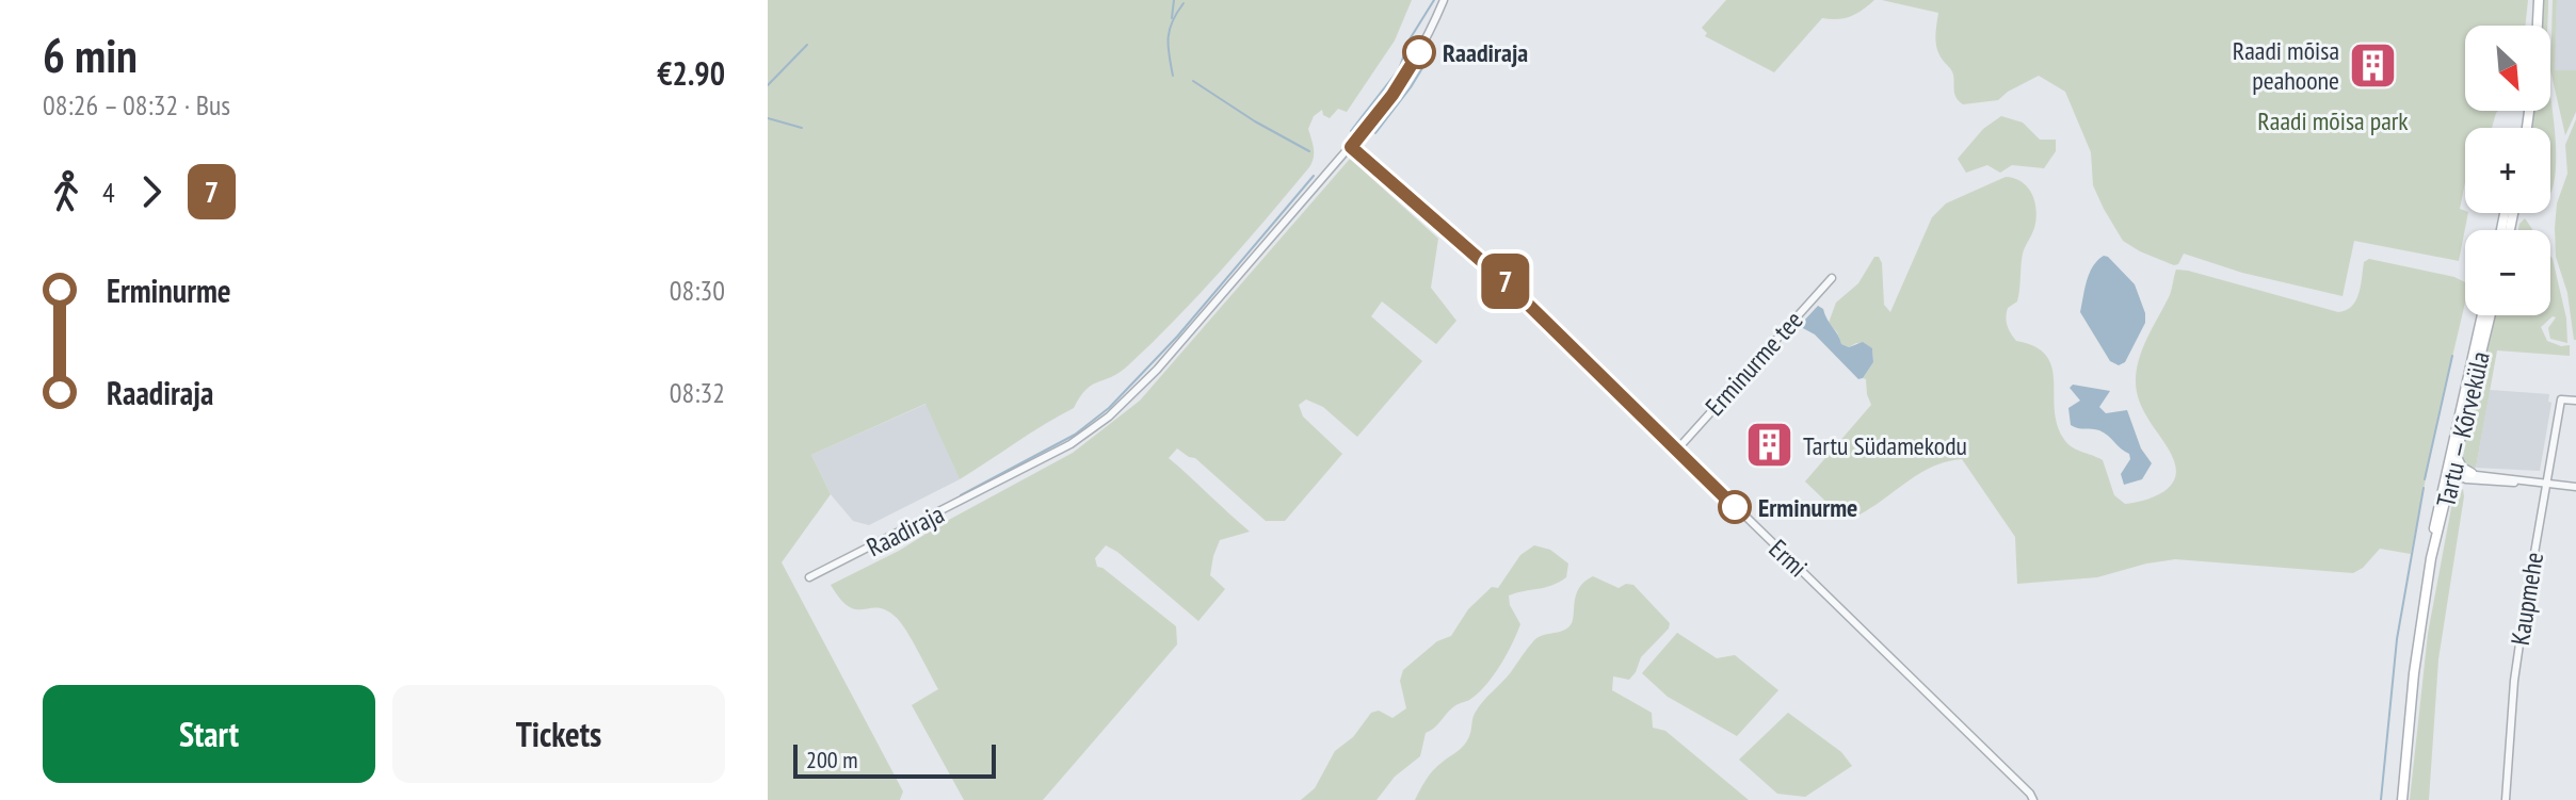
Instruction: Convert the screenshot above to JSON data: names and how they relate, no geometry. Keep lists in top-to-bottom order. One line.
{"streets":{"main road":["Tartu — Kõrveküla"],"street":["Erminurme tee","Raadiraja","Ermi","Kaupmehe"]},"crossings":[["Erminurme tee","Ermi"],["Raadiraja","Ermi"]],"parks":["Raadi mõisa park"],"places":{"other":["Raadiraja","Erminurme"],"building":["Raadi mõisa peahoone","Tartu Südamekodu"]},"lines":["bus line 7"],"scale_bar":"200 m","north":"bottom right","page":{"heading":["6 min","08:26 – 08:32 · Bus","€2.90"],"on_map":"7","map_buttons":["+","−"],"legs":["4","7"],"list":[{"name":"Erminurme","value":"08:30"},{"name":"Raadiraja","value":"08:32"}],"buttons":["Start","Tickets"],"scale":"200 m"}}
